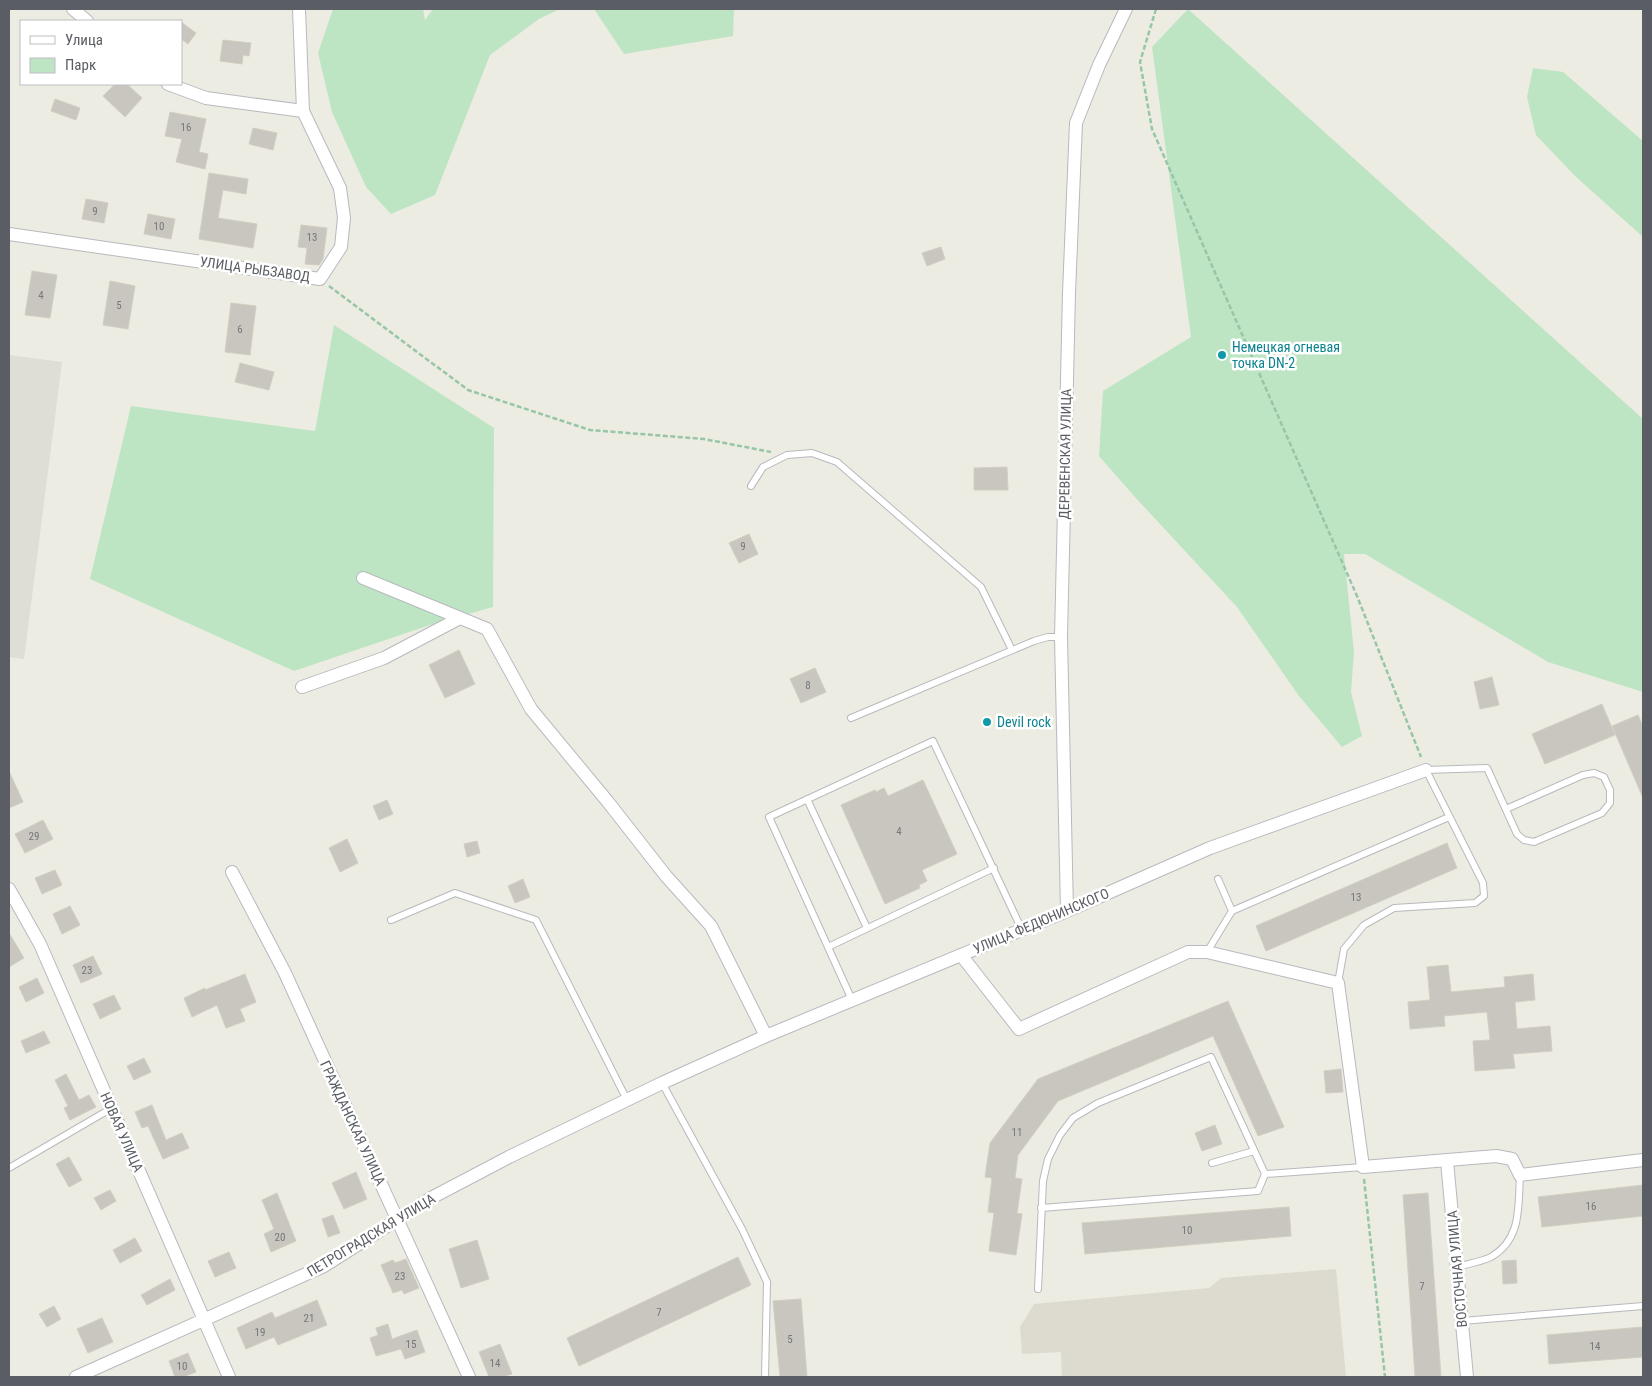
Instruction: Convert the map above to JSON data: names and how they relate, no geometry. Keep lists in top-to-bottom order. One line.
{"streets":{"street":["УЛИЦА РЫБЗАВОД","ДЕРЕВЕНСКАЯ УЛИЦА","УЛИЦА ФЕДЮНИНСКОГО","ГРАЖДАНСКАЯ УЛИЦА","НОВАЯ УЛИЦА","ПЕТРОГРАДСКАЯ УЛИЦА","ВОСТОЧНАЯ УЛИЦА"]},"crossings":[["ДЕРЕВЕНСКАЯ УЛИЦА","УЛИЦА ФЕДЮНИНСКОГО"],["УЛИЦА ФЕДЮНИНСКОГО","ПЕТРОГРАДСКАЯ УЛИЦА"],["ГРАЖДАНСКАЯ УЛИЦА","ПЕТРОГРАДСКАЯ УЛИЦА"],["НОВАЯ УЛИЦА","ПЕТРОГРАДСКАЯ УЛИЦА"]],"places":["Немецкая огневая точка DN-2","Devil rock"],"house_numbers":["16","9","10","13","4","5","6","9","8","4","29","13","23","11","16","10","20","23","7","7","21","19","5","15","14","14","10"],"legend":["Улица","Парк"]}
